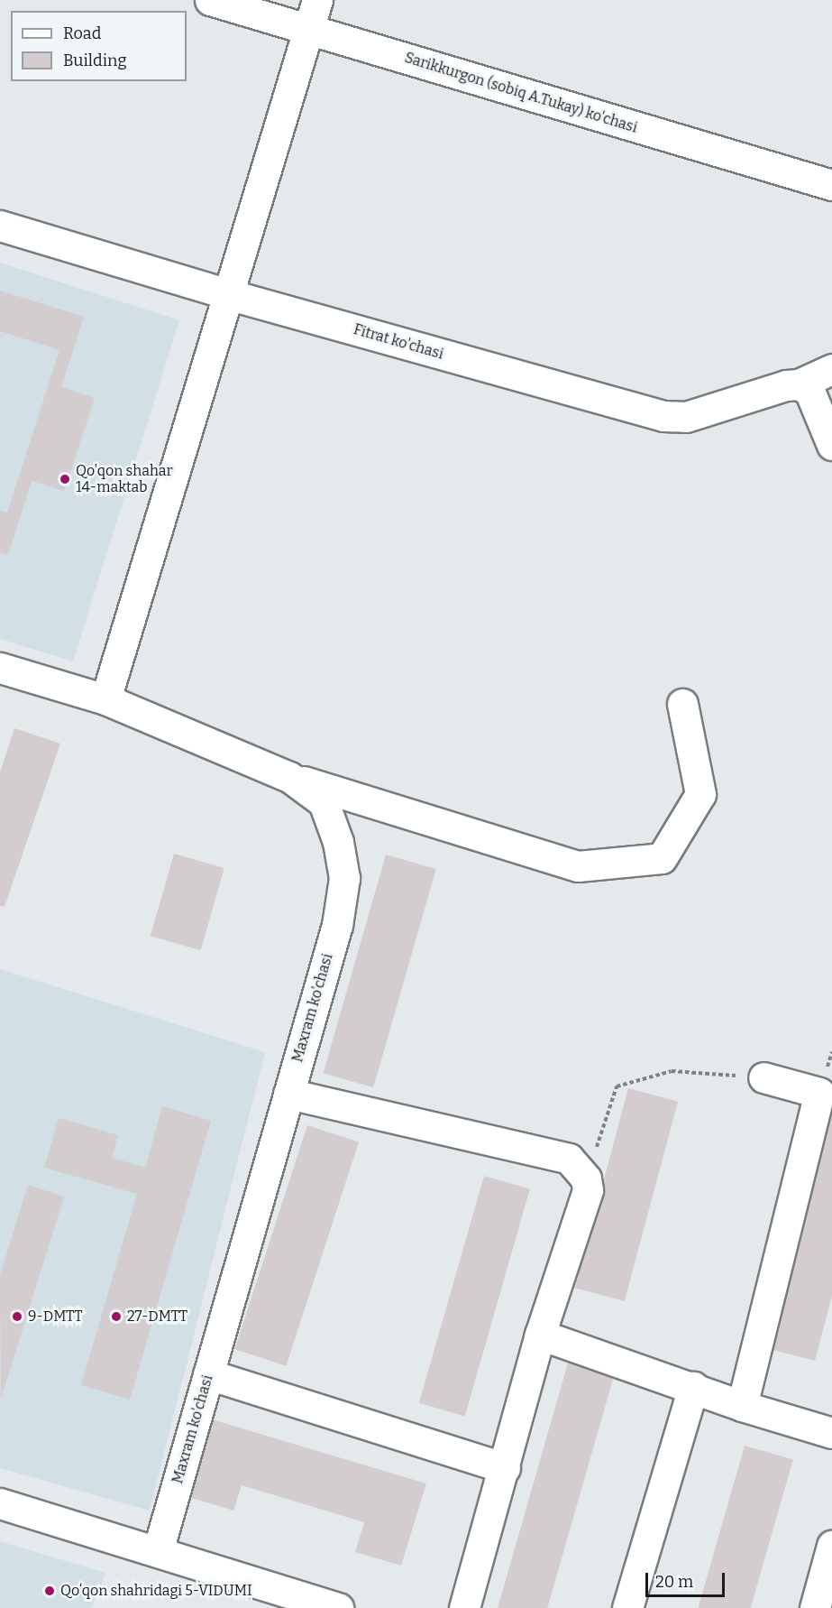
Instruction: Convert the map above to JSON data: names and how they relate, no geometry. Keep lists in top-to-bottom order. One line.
{"streets":{"street":["Sarikkurgon (sobiq A.Tukay) ko'chasi","Fitrat ko'chasi","Maxram ko'chasi"]},"places":["Qo'qon shahar 14-maktab","9-DMTT","27-DMTT","Qoʻqon shahridagi 5-VIDUMI"],"legend":["Road","Building"],"scale_bar":"20 m"}
